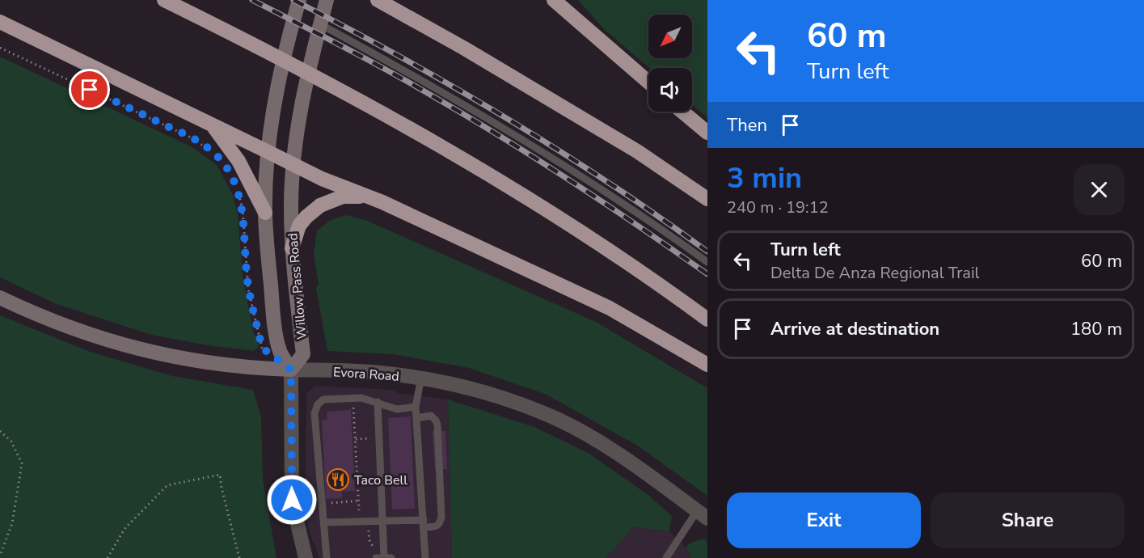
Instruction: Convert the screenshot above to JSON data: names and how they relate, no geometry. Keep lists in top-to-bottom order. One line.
{"streets":{"street":["Willow Pass Road","Evora Road"]},"crossings":[["Willow Pass Road","Evora Road"]],"places":{"restaurant":["Taco Bell"]},"north":"bottom left","page":{"turn":["60 m","Turn left"],"then":"Then","heading":["3 min","240 m · 19:12"],"list":[{"name":"Turn left","note":"Delta De Anza Regional Trail","value":"60 m"},{"name":"Arrive at destination","value":"180 m"}],"buttons":["Exit","Share"]}}
